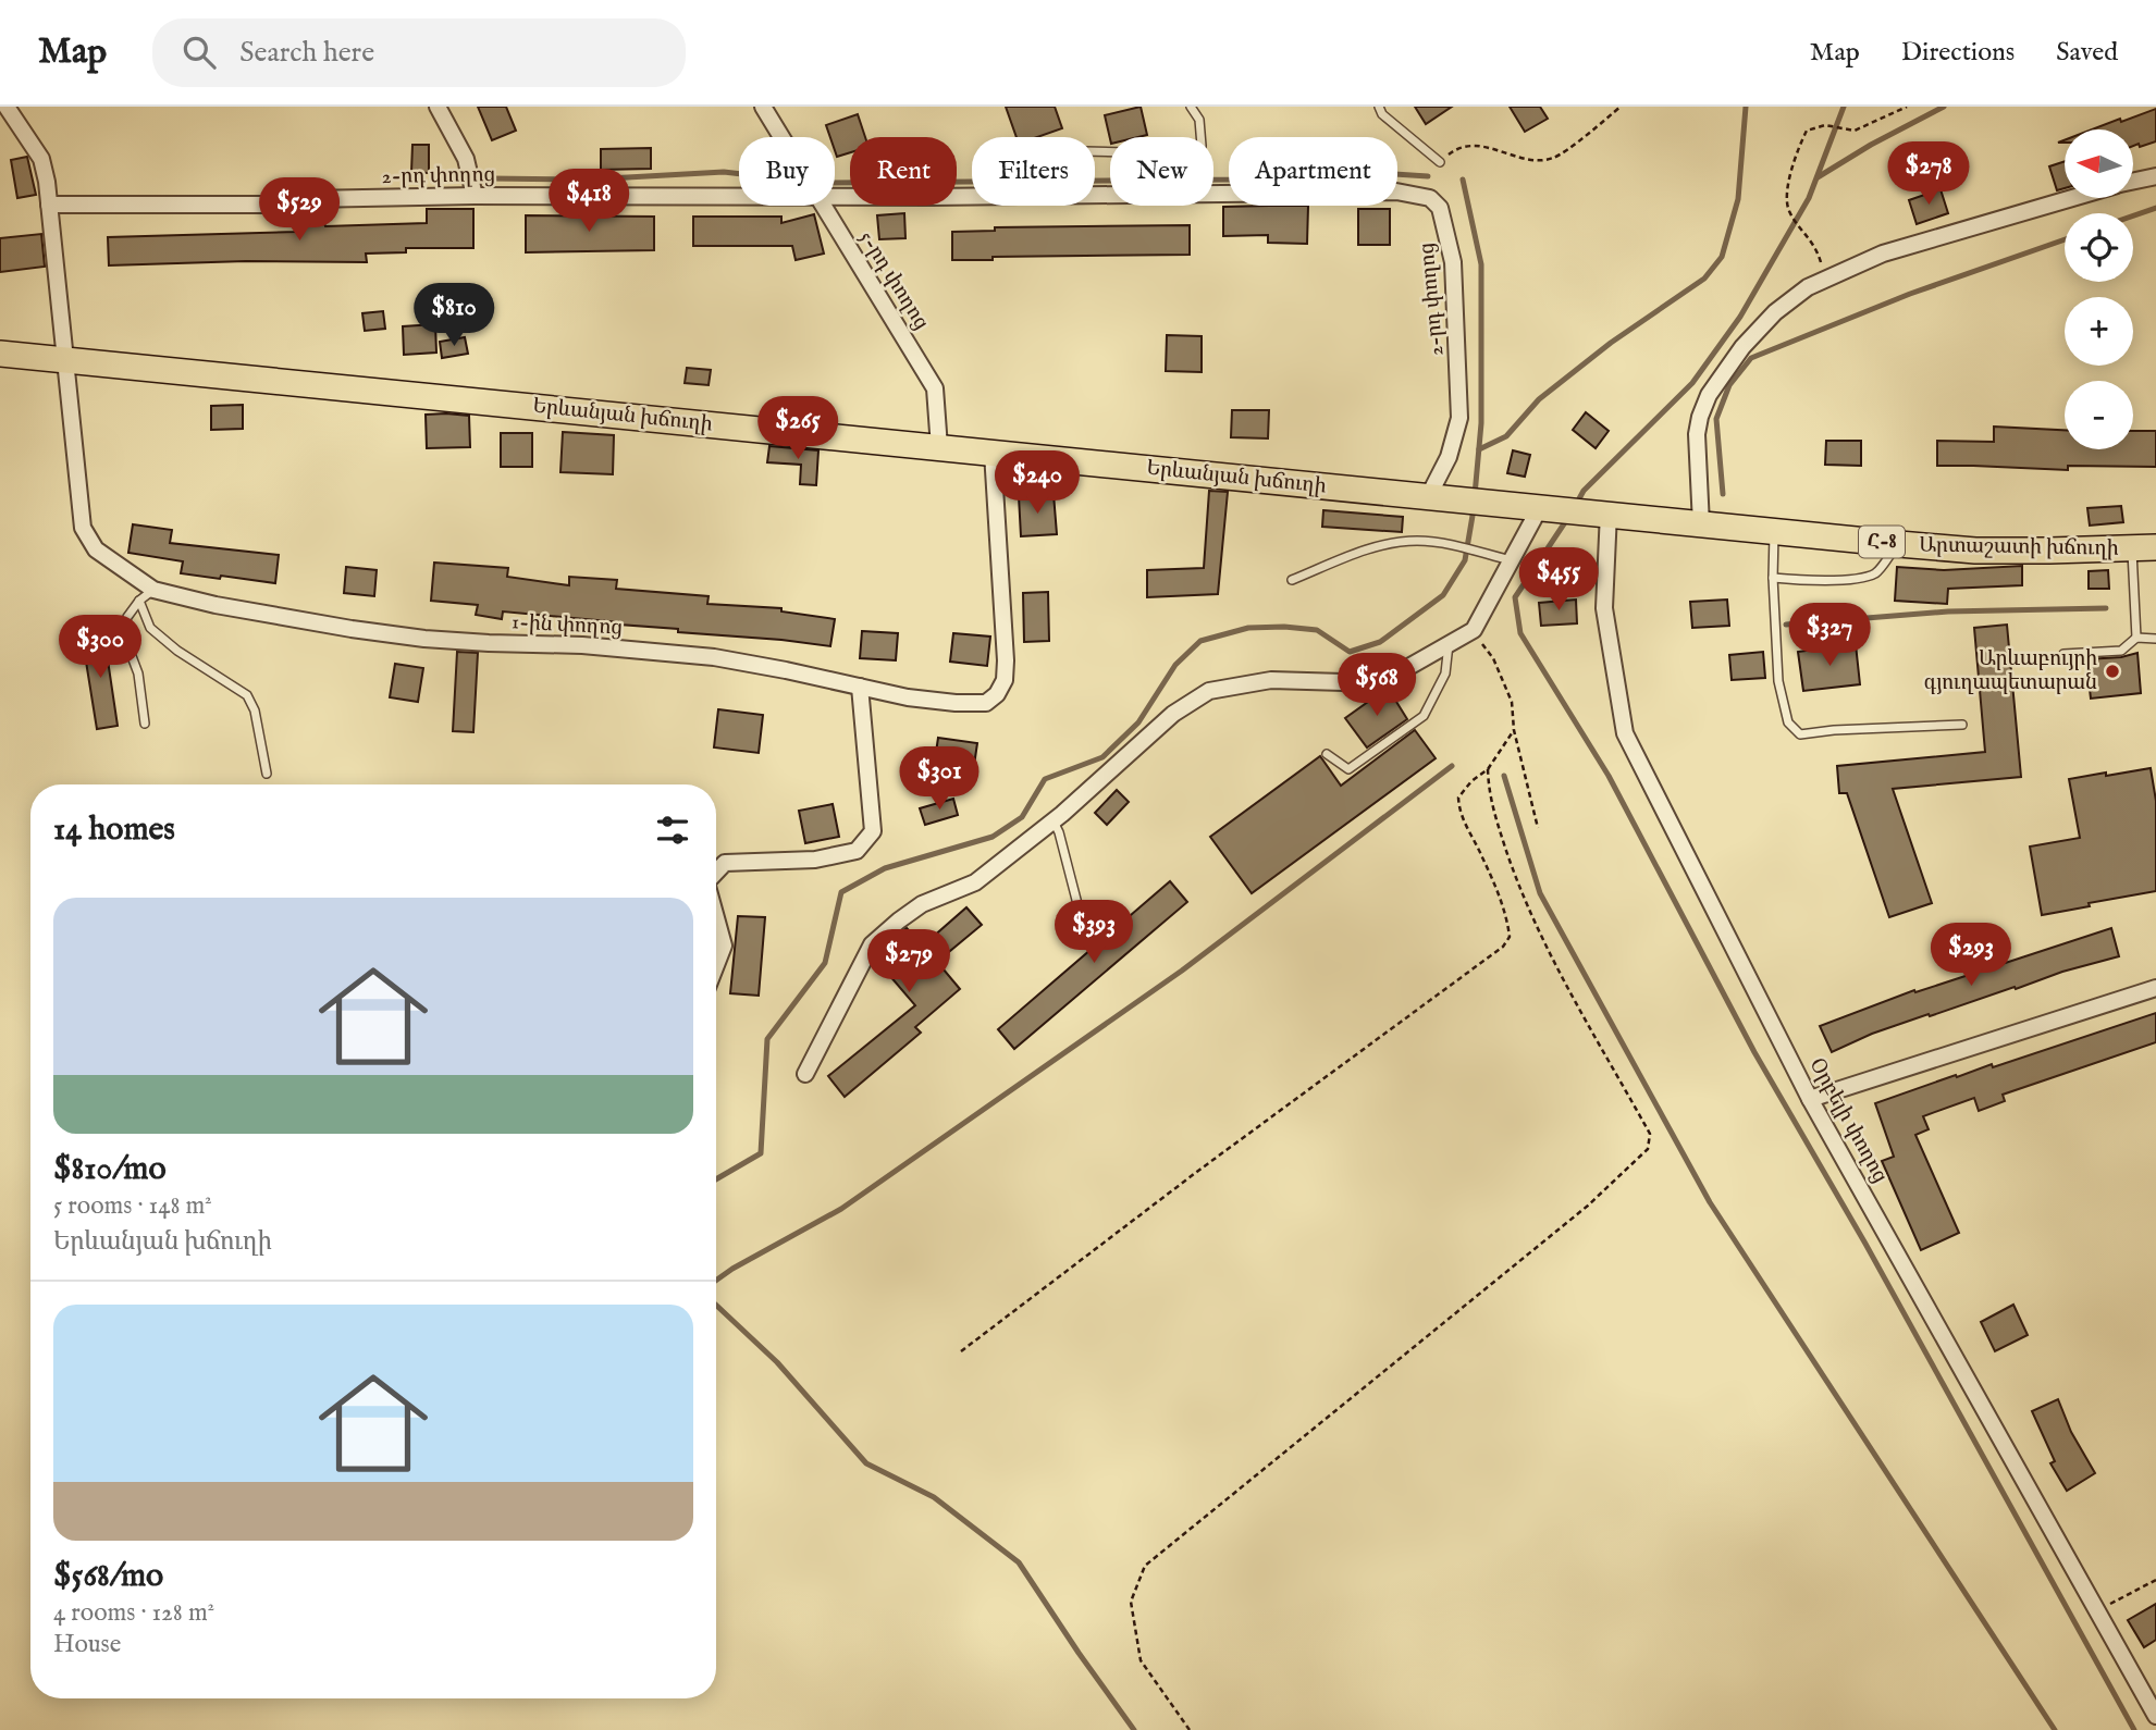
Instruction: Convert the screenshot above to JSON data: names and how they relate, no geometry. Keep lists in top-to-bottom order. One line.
{"streets":{"main road":["Երևանյան խճուղի","Հ-8","Արտաշատի խճուղի"],"street":["2-րդ փողոց","5-րդ փողոց","1-ին փողոց","Օրբելի փողոց"]},"crossings":[["2-րդ փողոց","Երևանյան խճուղի"],["5-րդ փողոց","Երևանյան խճուղի"],["Երևանյան խճուղի","Արտաշատի խճուղի"],["Երևանյան խճուղի","1-ին փողոց"],["Երևանյան խճուղի","Օրբելի փողոց"],["Արտաշատի խճուղի","Օրբելի փողոց"]],"places":["Արևաբույրի գյուղապետարան"],"north":"left","page":{"header":"Map","search":"Search here","nav":["Map","Directions","Saved"],"map_buttons":["+","−"],"chip":["Buy","Rent","Filters","New","Apartment"],"price":["$278","$418","$529","$810","$265","$240","$455","$327","$300","$568","$301","$393","$293","$279"],"heading":"14 homes","list":[{"name":"$810/mo","note":"5 rooms · 148 m² · Երևանյան խճուղի"},{"name":"$568/mo","note":"4 rooms · 128 m² · House"}]}}
